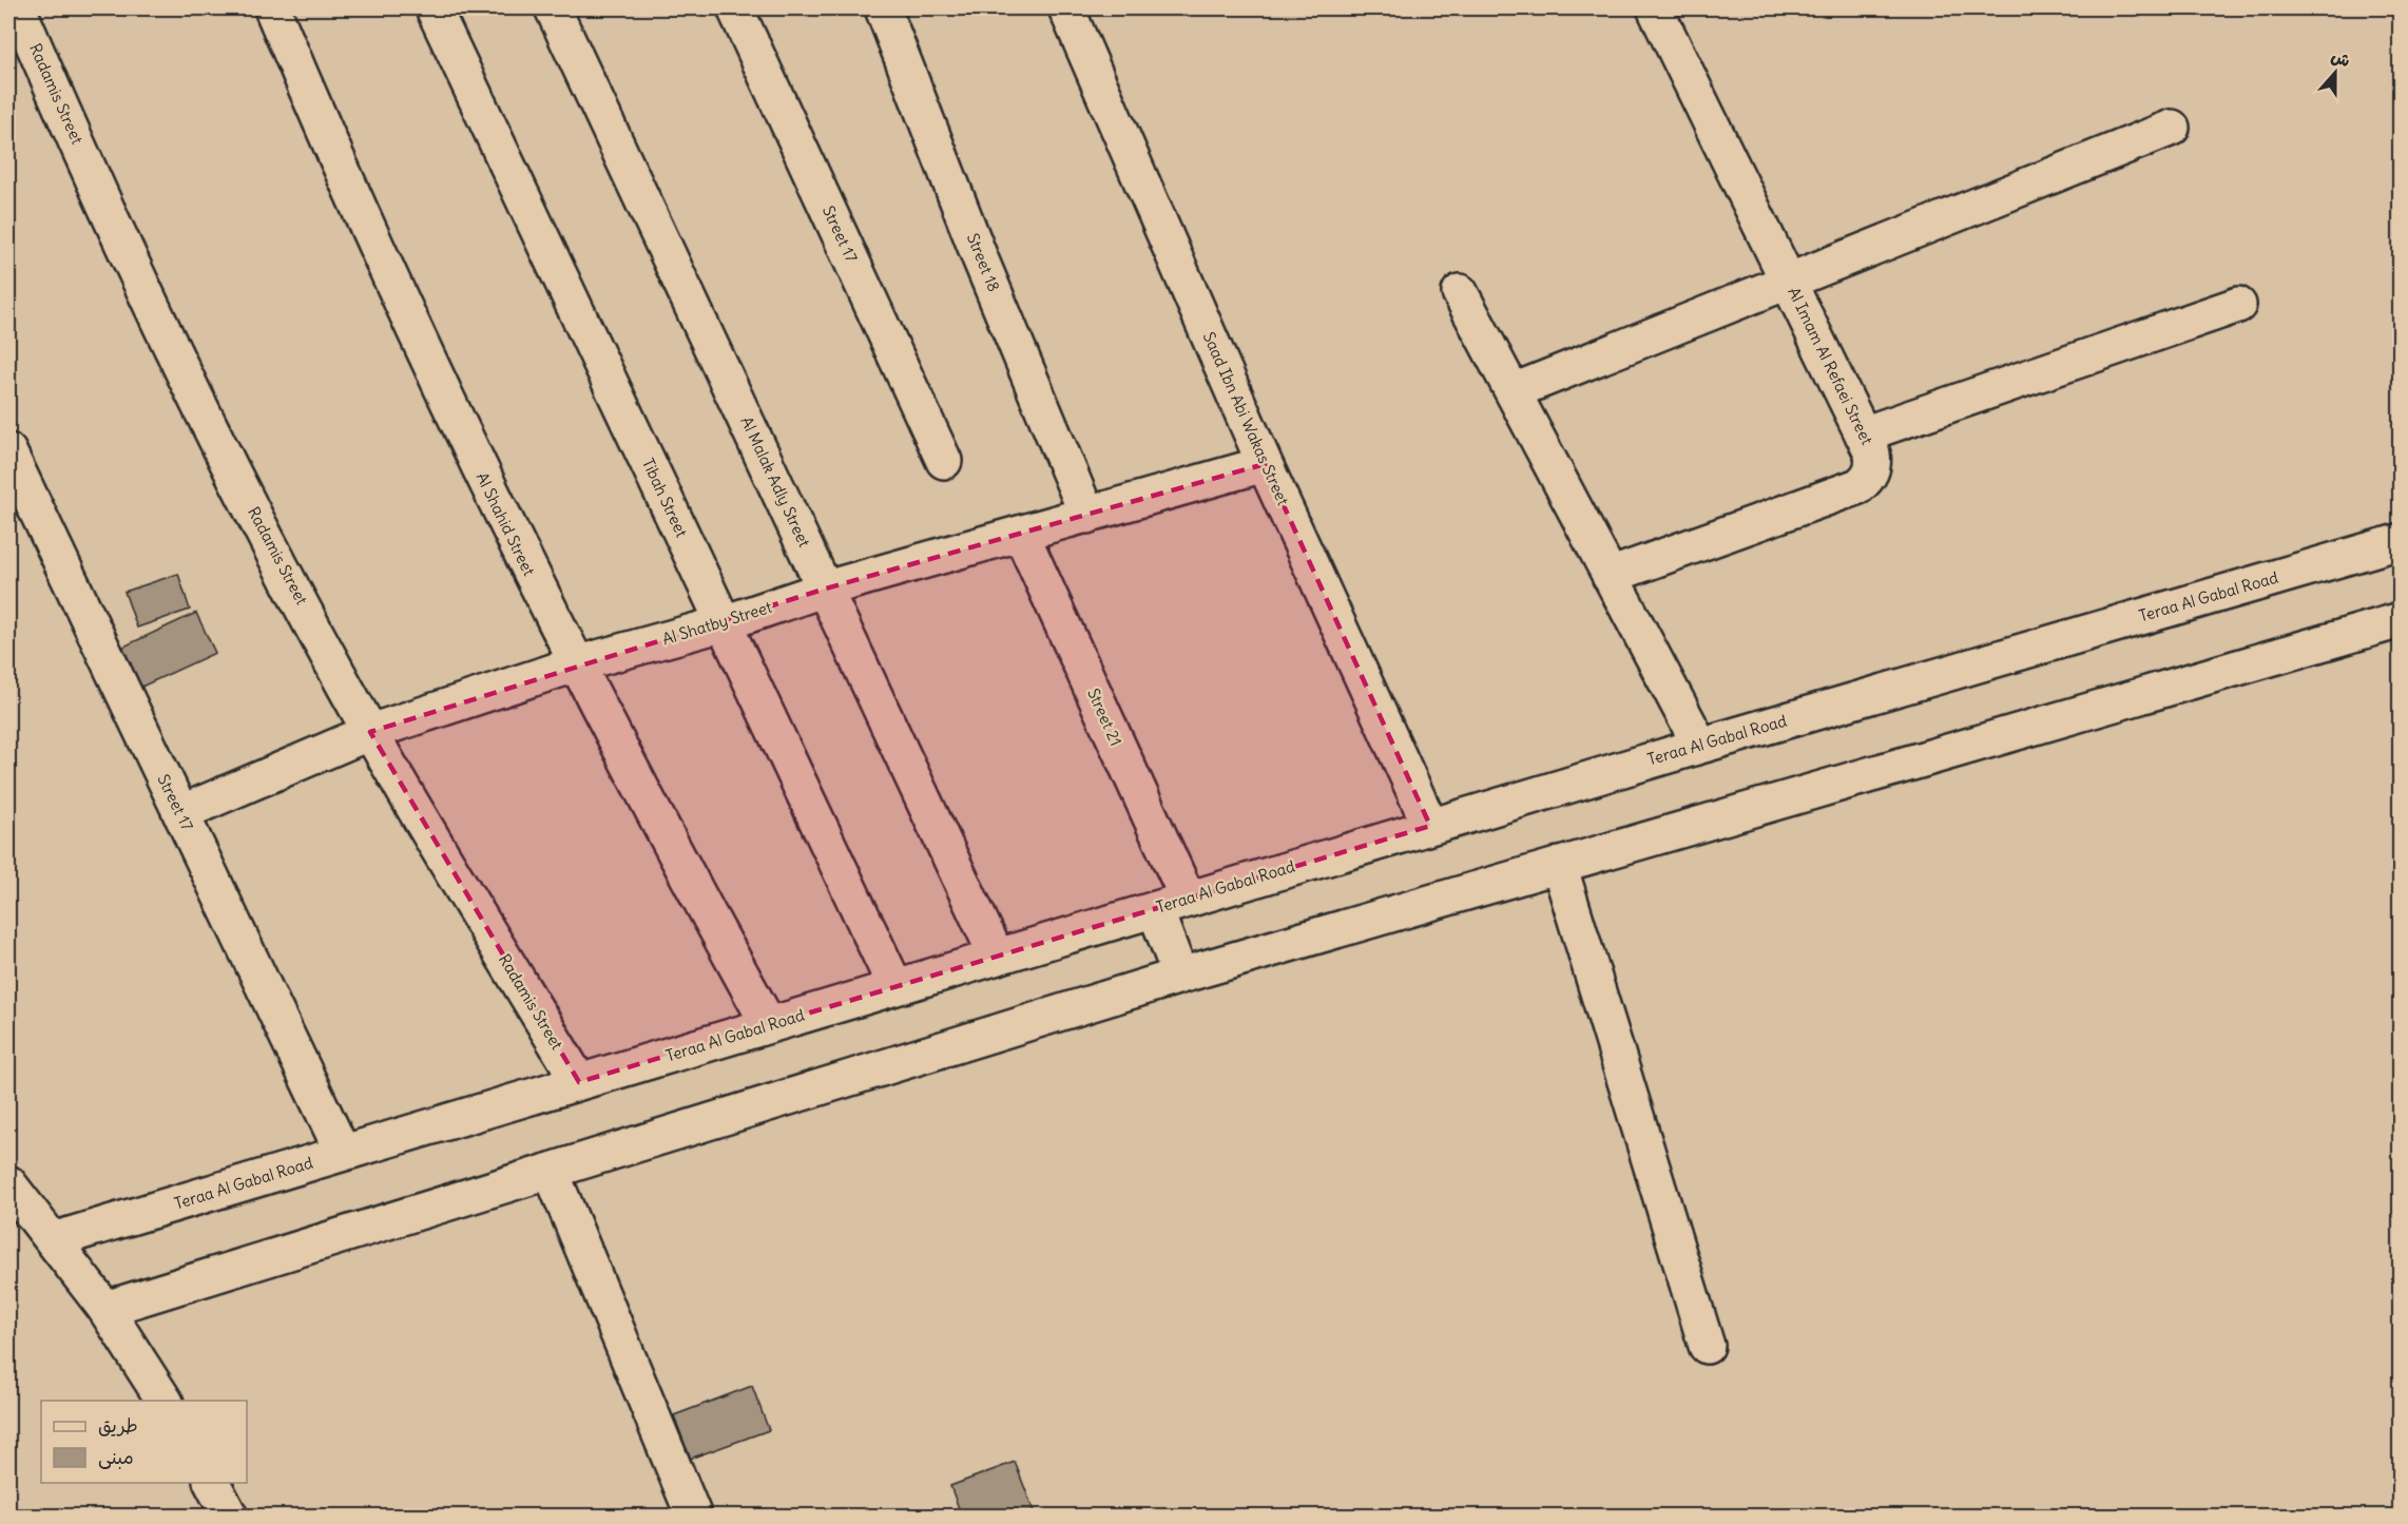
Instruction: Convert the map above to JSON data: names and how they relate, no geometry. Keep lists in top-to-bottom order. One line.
{"streets":{"street":["Radamis Street","Street 17","Street 18","Al Imam Al Refaei Street","Saad Ibn Abi Wakas Street","Al Malak Adly Street","Tibah Street","Al Shahid Street","Teraa Al Gabal Road","Al Shatby Street","Street 21"]},"crossings":[["Radamis Street","Teraa Al Gabal Road"],["Radamis Street","Al Shatby Street"],["Street 17","Teraa Al Gabal Road"],["Street 17","Al Shatby Street"],["Street 18","Al Shatby Street"],["Saad Ibn Abi Wakas Street","Teraa Al Gabal Road"],["Saad Ibn Abi Wakas Street","Al Shatby Street"],["Al Malak Adly Street","Teraa Al Gabal Road"],["Al Malak Adly Street","Al Shatby Street"],["Tibah Street","Teraa Al Gabal Road"],["Tibah Street","Al Shatby Street"],["Al Shahid Street","Teraa Al Gabal Road"],["Al Shahid Street","Al Shatby Street"],["Teraa Al Gabal Road","Street 21"],["Al Shatby Street","Street 21"]],"legend":["طريق","مبنى"],"north":"top"}
